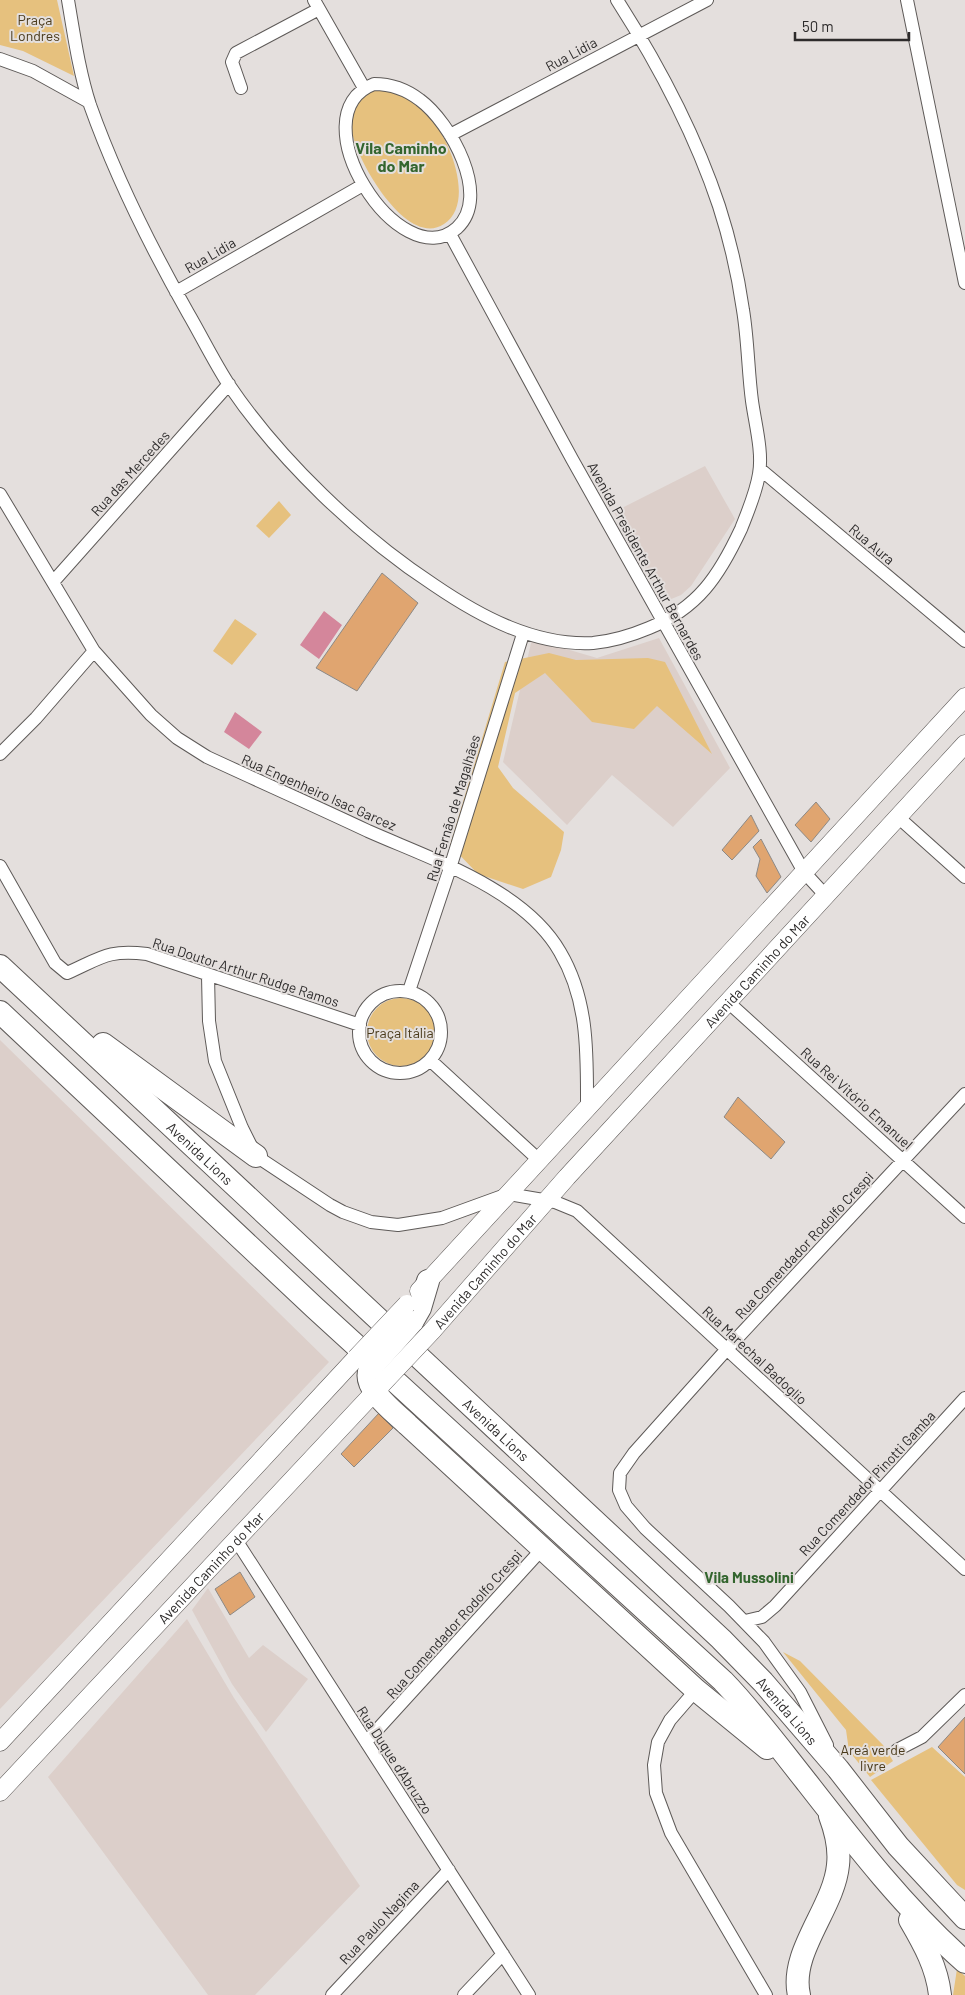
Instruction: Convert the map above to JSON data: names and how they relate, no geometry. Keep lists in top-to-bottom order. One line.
{"streets":{"highway":["Avenida Lions"],"main road":["Avenida Caminho do Mar"],"street":["Rua Lidia","Rua das Mercedes","Rua Aura","Avenida Presidente Arthur Bernardes","Rua Engenheiro Isac Garcez","Rua Fernão de Magalhães","Rua Doutor Arthur Rudge Ramos","Rua Rei Vitório Emanuel","Rua Comendador Rodolfo Crespi","Rua Marechal Badoglio","Rua Comendador Pinotti Gamba","Rua Duque d'Abruzzo","Rua Paulo Nagima"]},"crossings":[["Rua Lidia","Avenida Presidente Arthur Bernardes"],["Rua das Mercedes","Rua Engenheiro Isac Garcez"],["Avenida Presidente Arthur Bernardes","Avenida Caminho do Mar"],["Rua Engenheiro Isac Garcez","Rua Fernão de Magalhães"],["Rua Fernão de Magalhães","Rua Doutor Arthur Rudge Ramos"],["Avenida Caminho do Mar","Rua Rei Vitório Emanuel"],["Avenida Caminho do Mar","Rua Marechal Badoglio"],["Avenida Caminho do Mar","Rua Duque d'Abruzzo"],["Rua Rei Vitório Emanuel","Rua Comendador Rodolfo Crespi"],["Rua Comendador Rodolfo Crespi","Rua Marechal Badoglio"],["Rua Comendador Rodolfo Crespi","Rua Comendador Pinotti Gamba"],["Rua Comendador Rodolfo Crespi","Rua Duque d'Abruzzo"],["Rua Marechal Badoglio","Rua Comendador Pinotti Gamba"],["Rua Duque d'Abruzzo","Rua Paulo Nagima"]],"districts":["Vila Caminho do Mar","Vila Mussolini"],"parks":["Praça Londres","Praça Itália","Areá verde livre"],"scale_bar":"50 m"}
